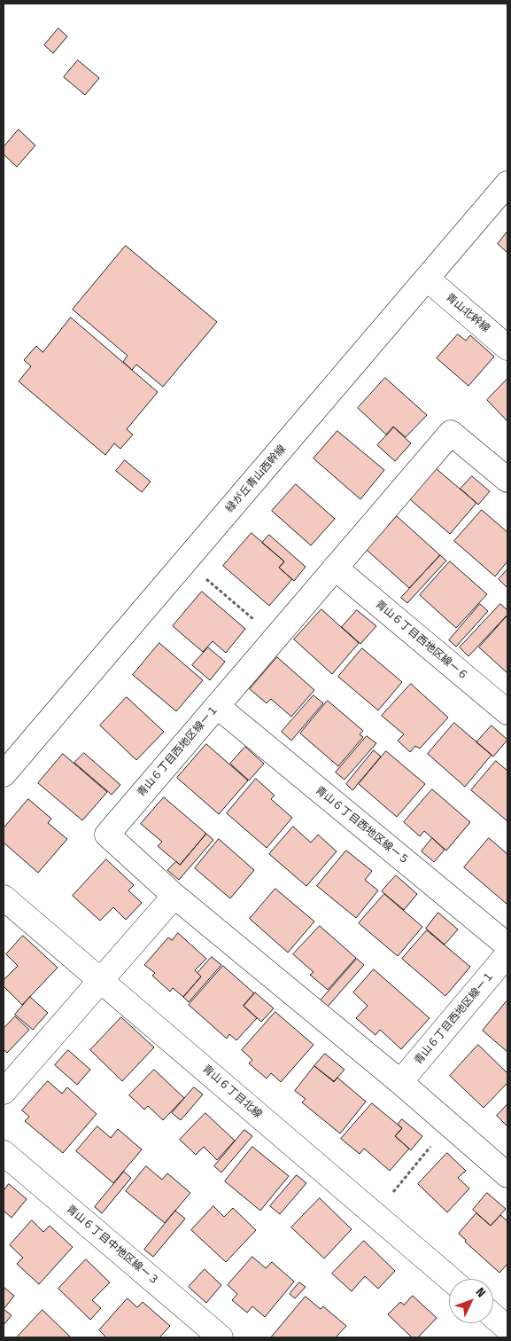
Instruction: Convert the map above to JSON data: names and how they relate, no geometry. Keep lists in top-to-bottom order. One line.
{"streets":{"street":["青山北幹線","緑が丘青山西幹線","青山６丁目西地区線ー６","青山６丁目西地区線ー１","青山６丁目西地区線ー５","青山６丁目北線","青山６丁目中地区線ー３"]},"crossings":[["青山北幹線","緑が丘青山西幹線"],["青山６丁目西地区線ー６","青山６丁目西地区線ー１"],["青山６丁目西地区線ー１","青山６丁目西地区線ー５"]],"north":"top right"}
